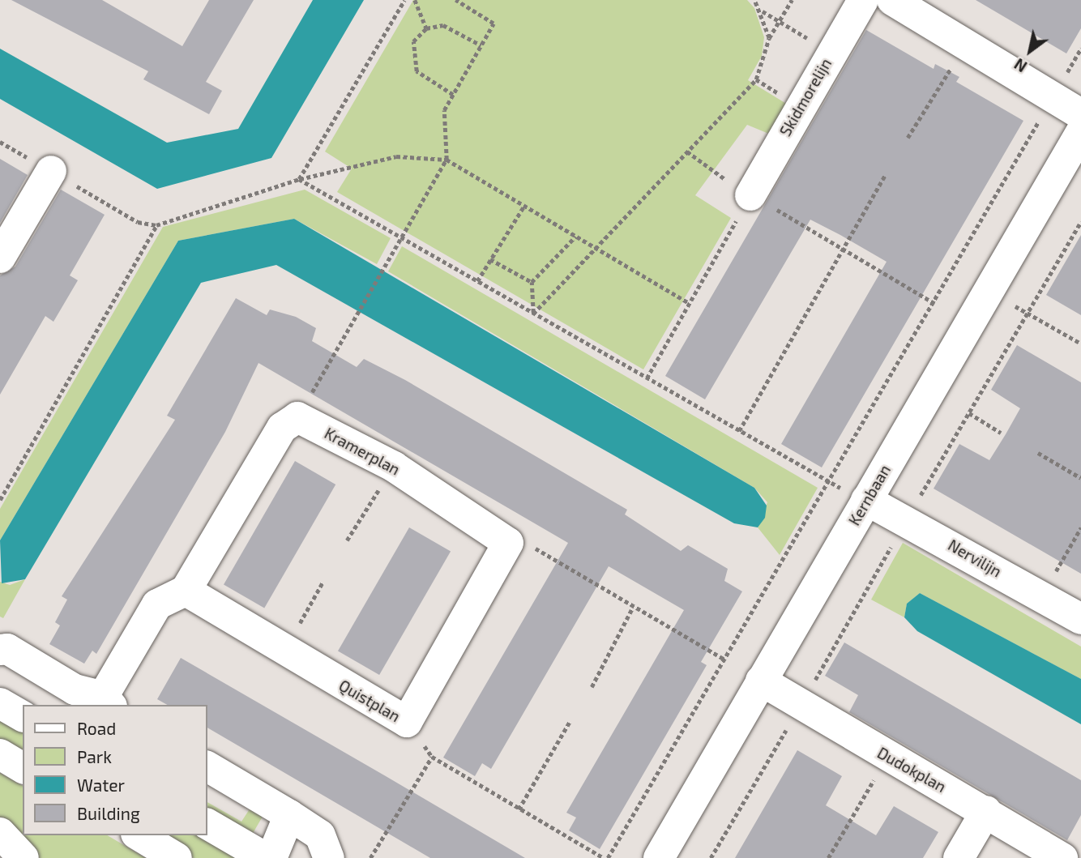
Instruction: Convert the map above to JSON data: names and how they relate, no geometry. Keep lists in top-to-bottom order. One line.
{"streets":{"street":["Skidmorelijn","Kramerplan","Kernbaan","Nervilijn","Quistplan","Dudokplan"]},"crossings":[["Kramerplan","Quistplan"],["Kernbaan","Nervilijn"],["Kernbaan","Dudokplan"]],"legend":["Road","Park","Water","Building"],"north":"bottom left"}
